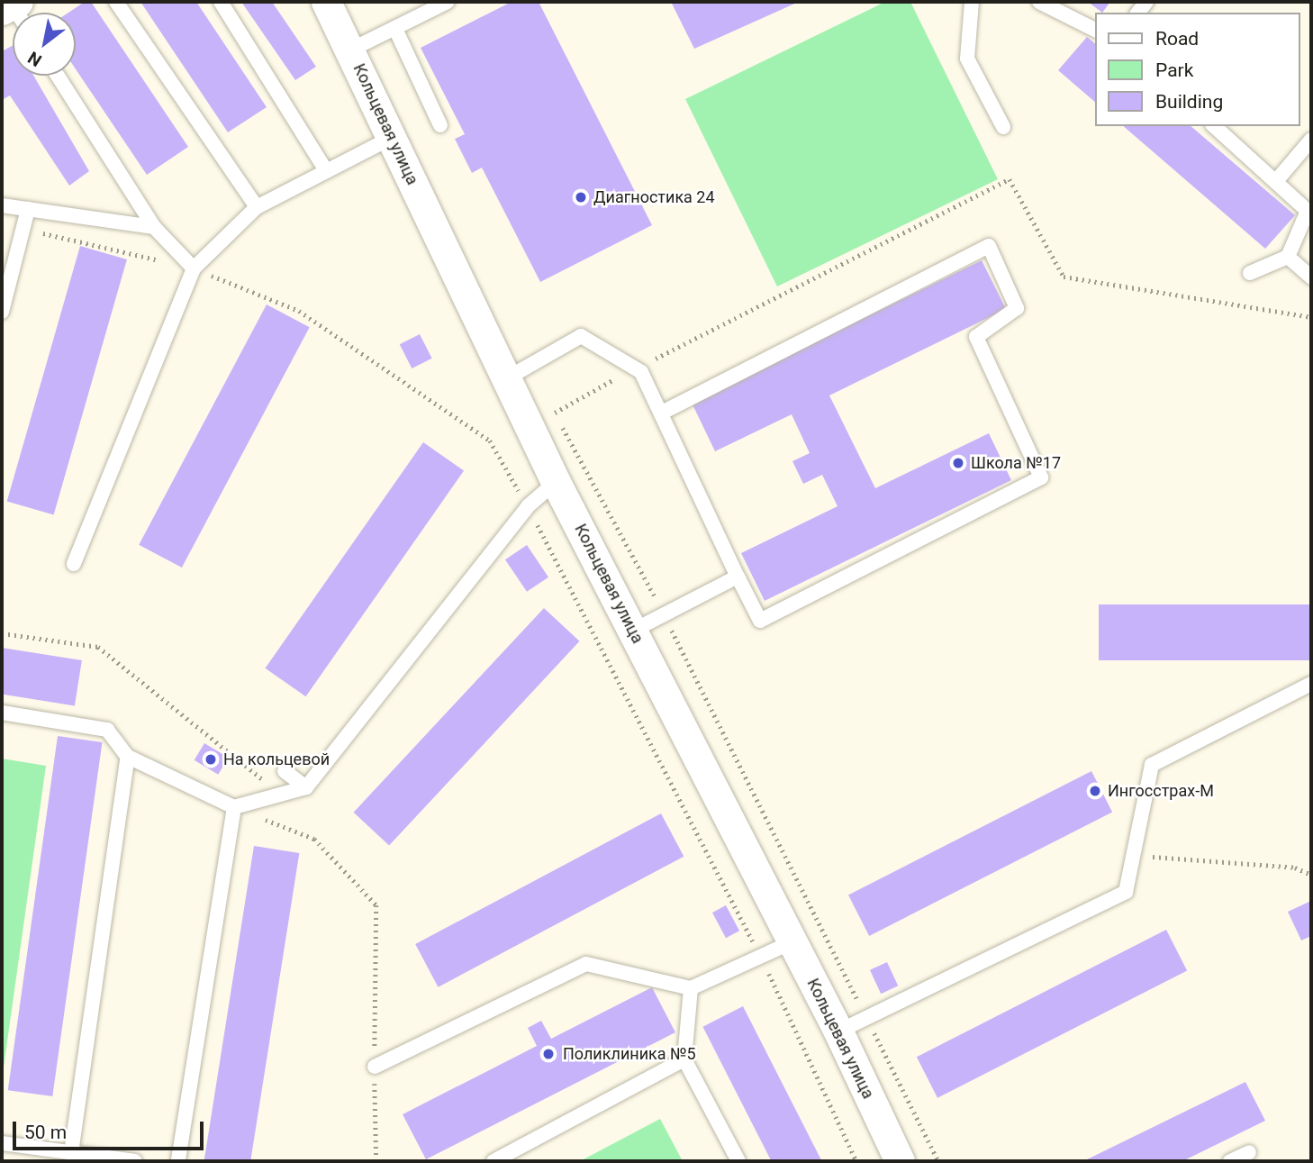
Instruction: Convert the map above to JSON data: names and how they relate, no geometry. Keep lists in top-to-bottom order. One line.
{"streets":{"street":["Кольцевая улица"]},"places":["Диагностика 24","Школа №17","На кольцевой","Ингосстрах-М","Поликлиника №5"],"legend":["Road","Park","Building"],"scale_bar":"50 m","north":"bottom left"}
